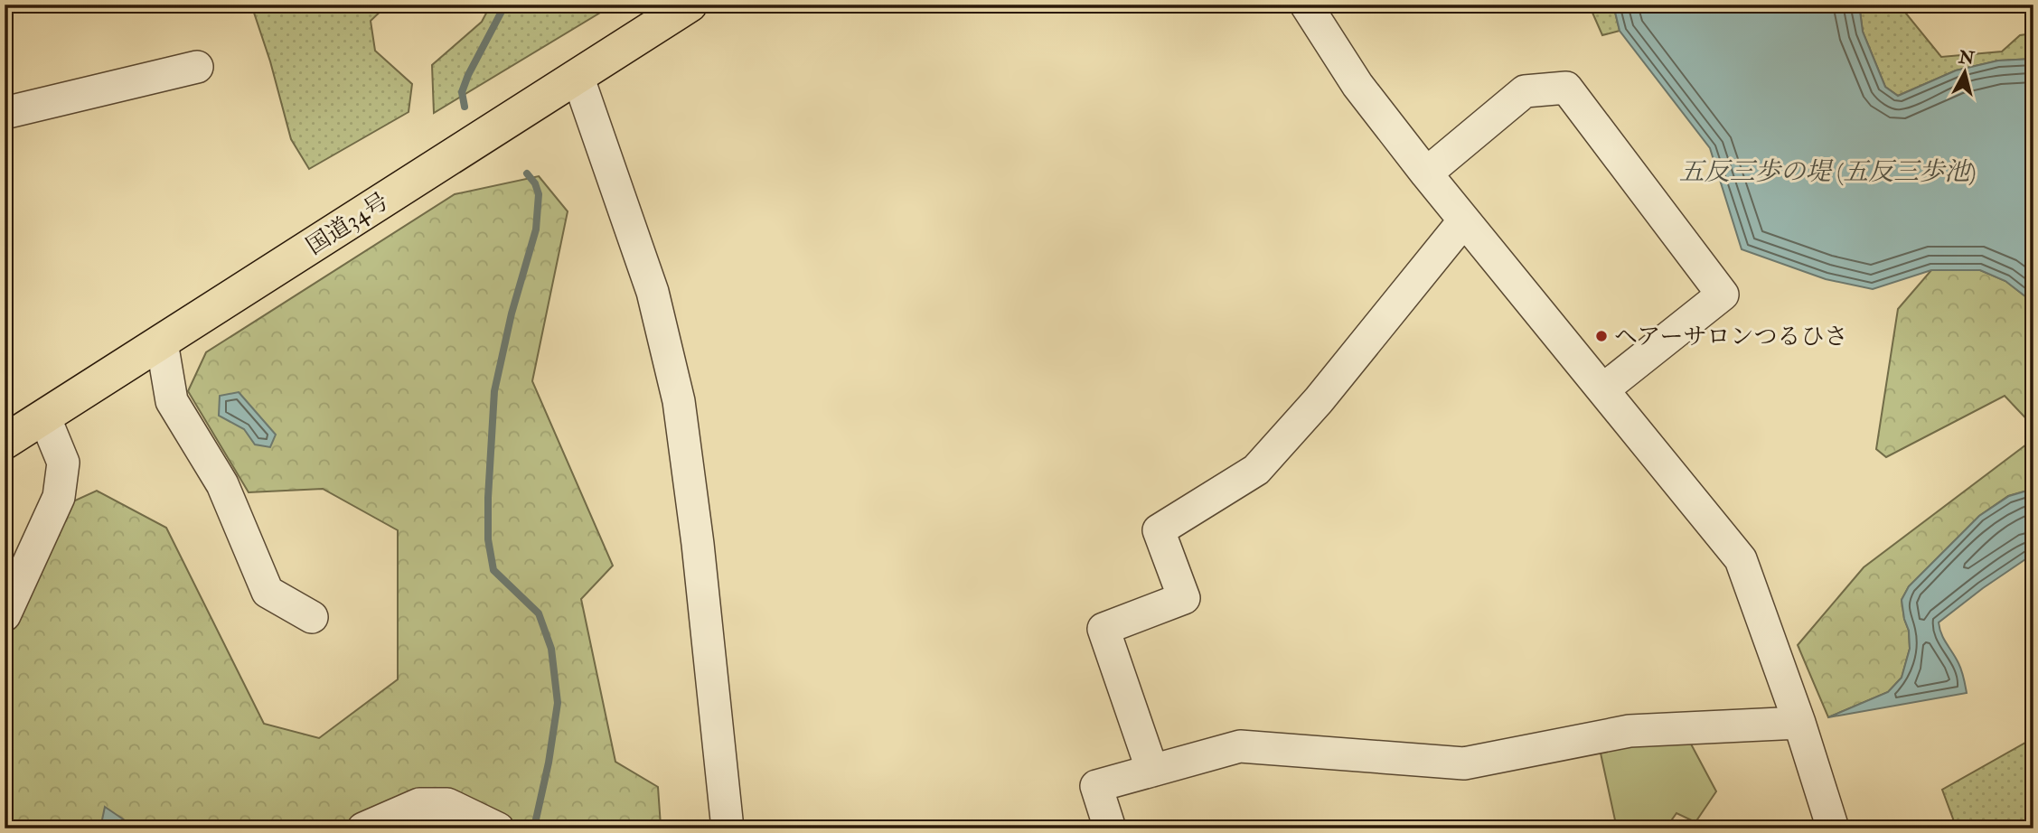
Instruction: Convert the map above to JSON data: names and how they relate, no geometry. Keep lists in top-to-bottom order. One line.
{"streets":{"highway":["国道34号"]},"water":["五反三歩の堤 (五反三歩池)"],"places":["ヘアーサロンつるひさ"],"north":"top"}
